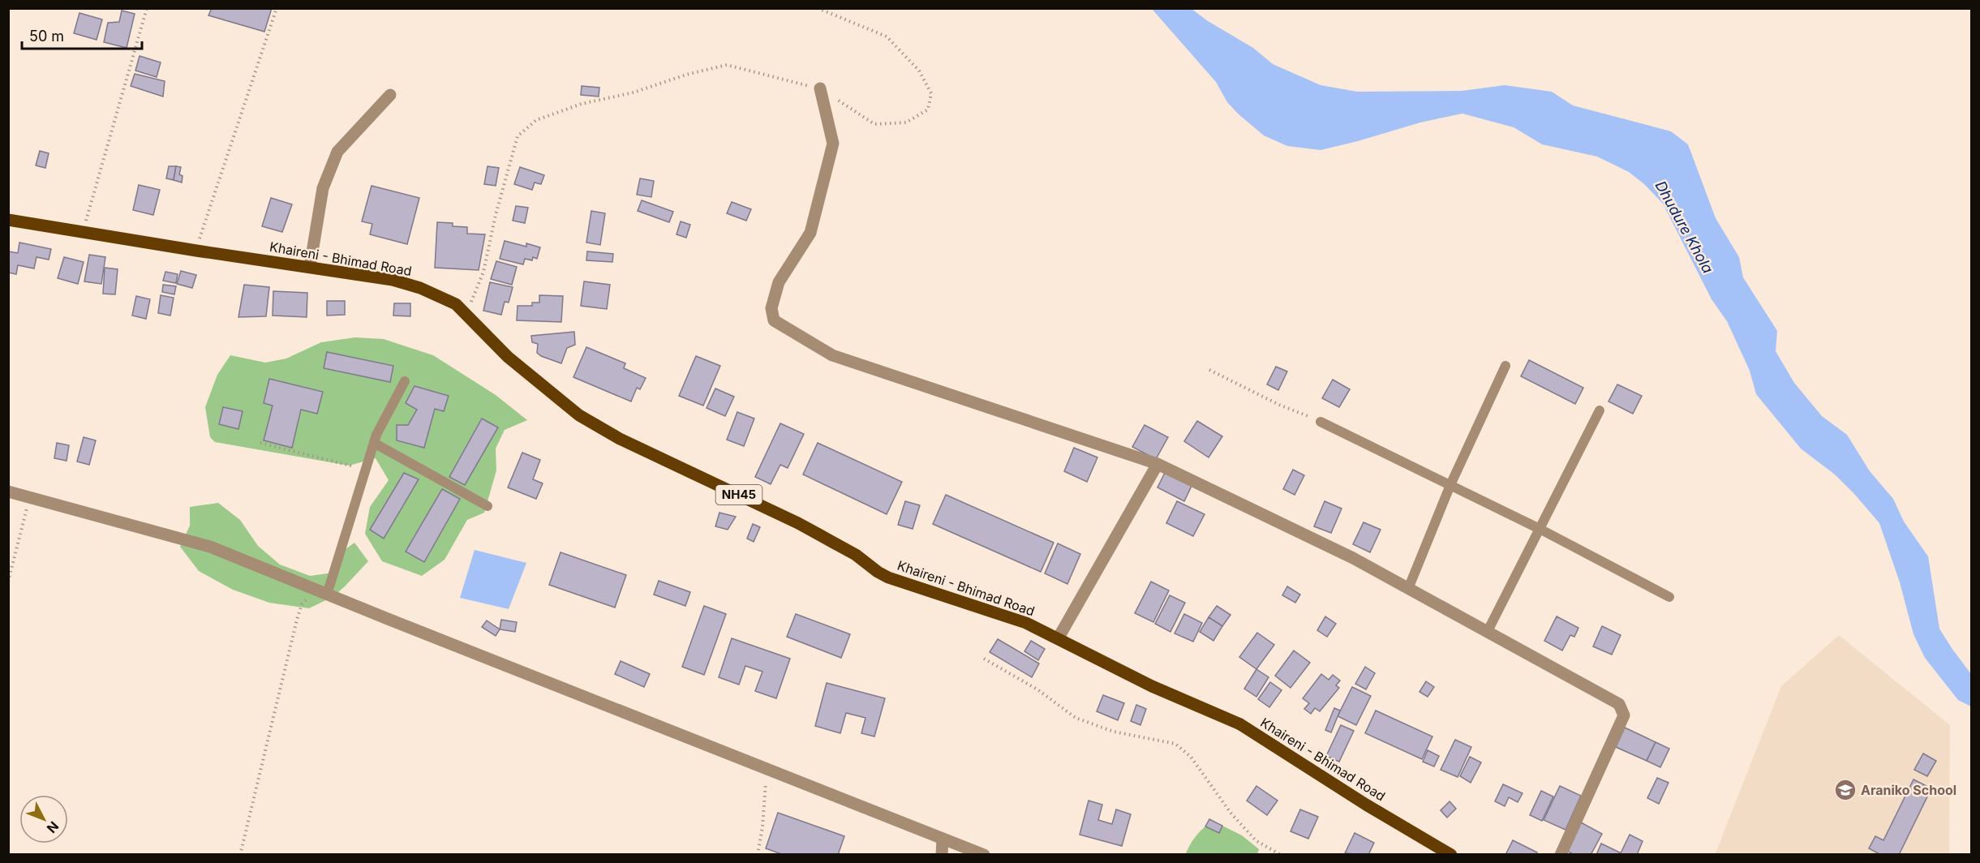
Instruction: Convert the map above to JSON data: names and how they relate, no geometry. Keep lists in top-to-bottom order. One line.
{"streets":{"main road":["Khaireni - Bhimad Road","NH45"]},"water":["Dhudure Khola"],"places":{"school or university":["Araniko School"]},"scale_bar":"50 m","north":"bottom right"}
